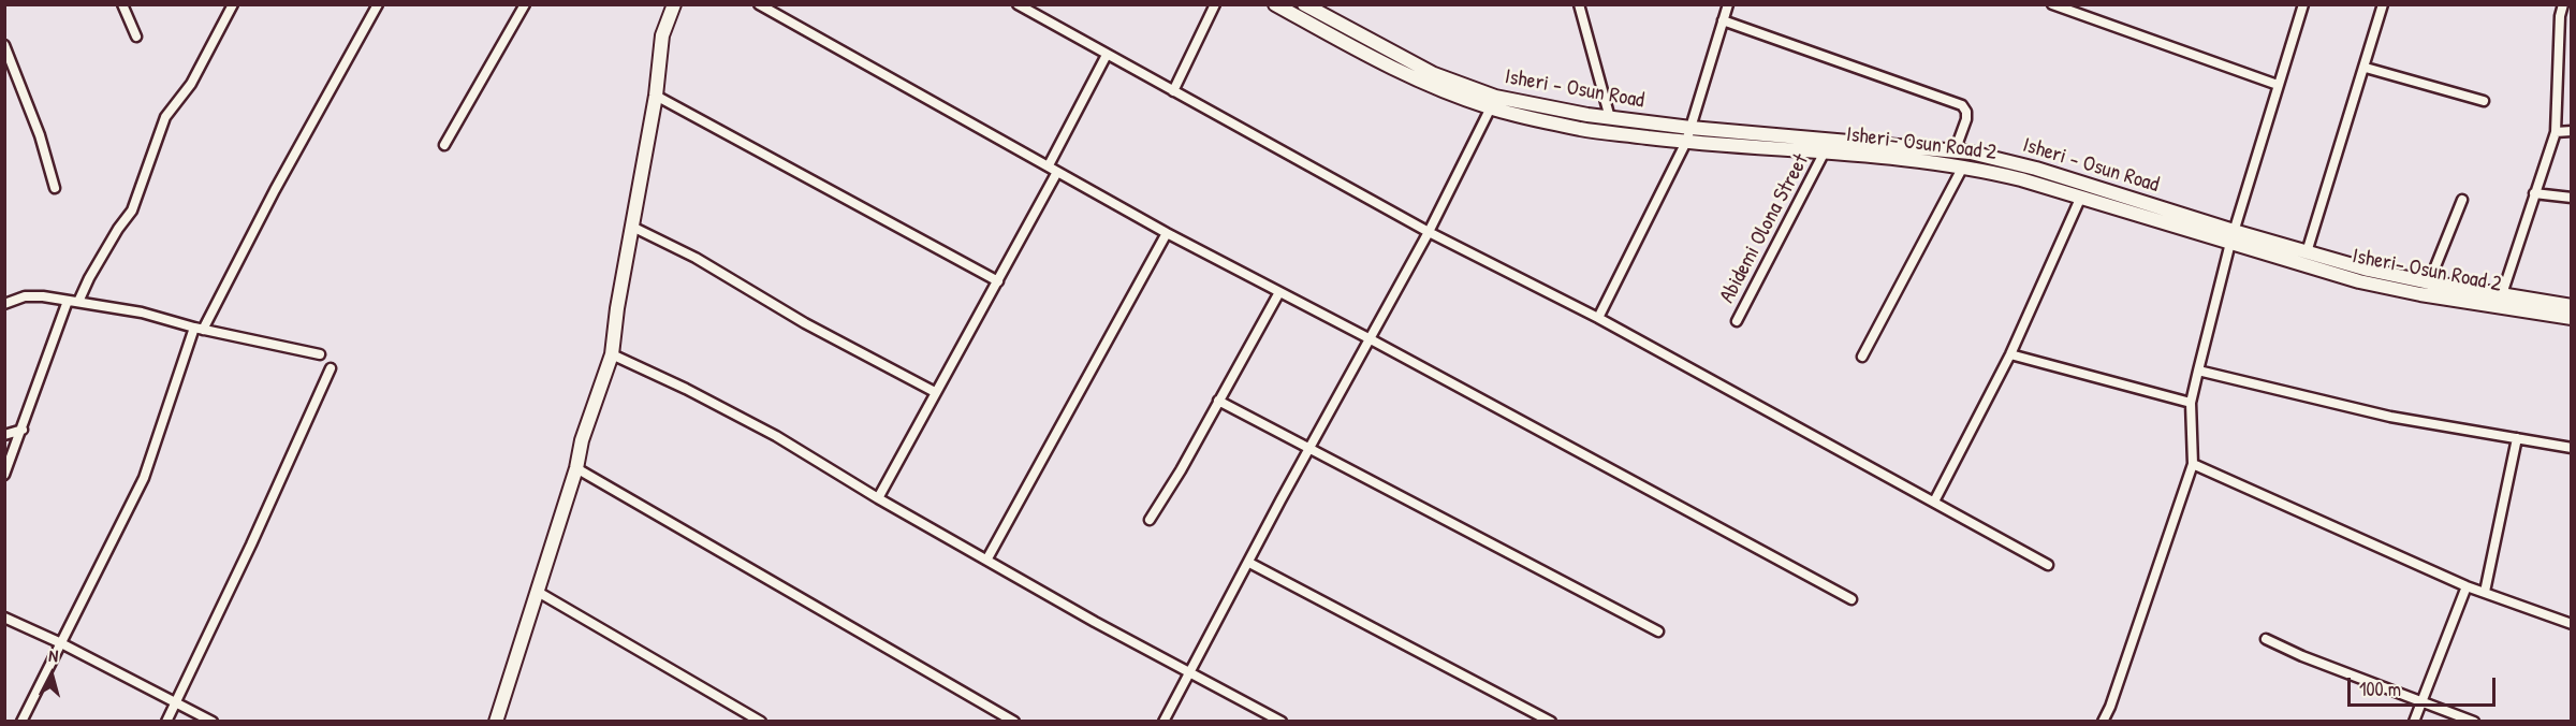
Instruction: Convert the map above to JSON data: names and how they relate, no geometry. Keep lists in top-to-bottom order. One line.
{"streets":{"main road":["Isheri - Osun Road","Isheri- Osun Road 2"],"street":["Abidemi Olona Street"]},"crossings":[["Isheri - Osun Road","Isheri- Osun Road 2"],["Isheri- Osun Road 2","Abidemi Olona Street"]],"scale_bar":"100 m","north":"top"}
